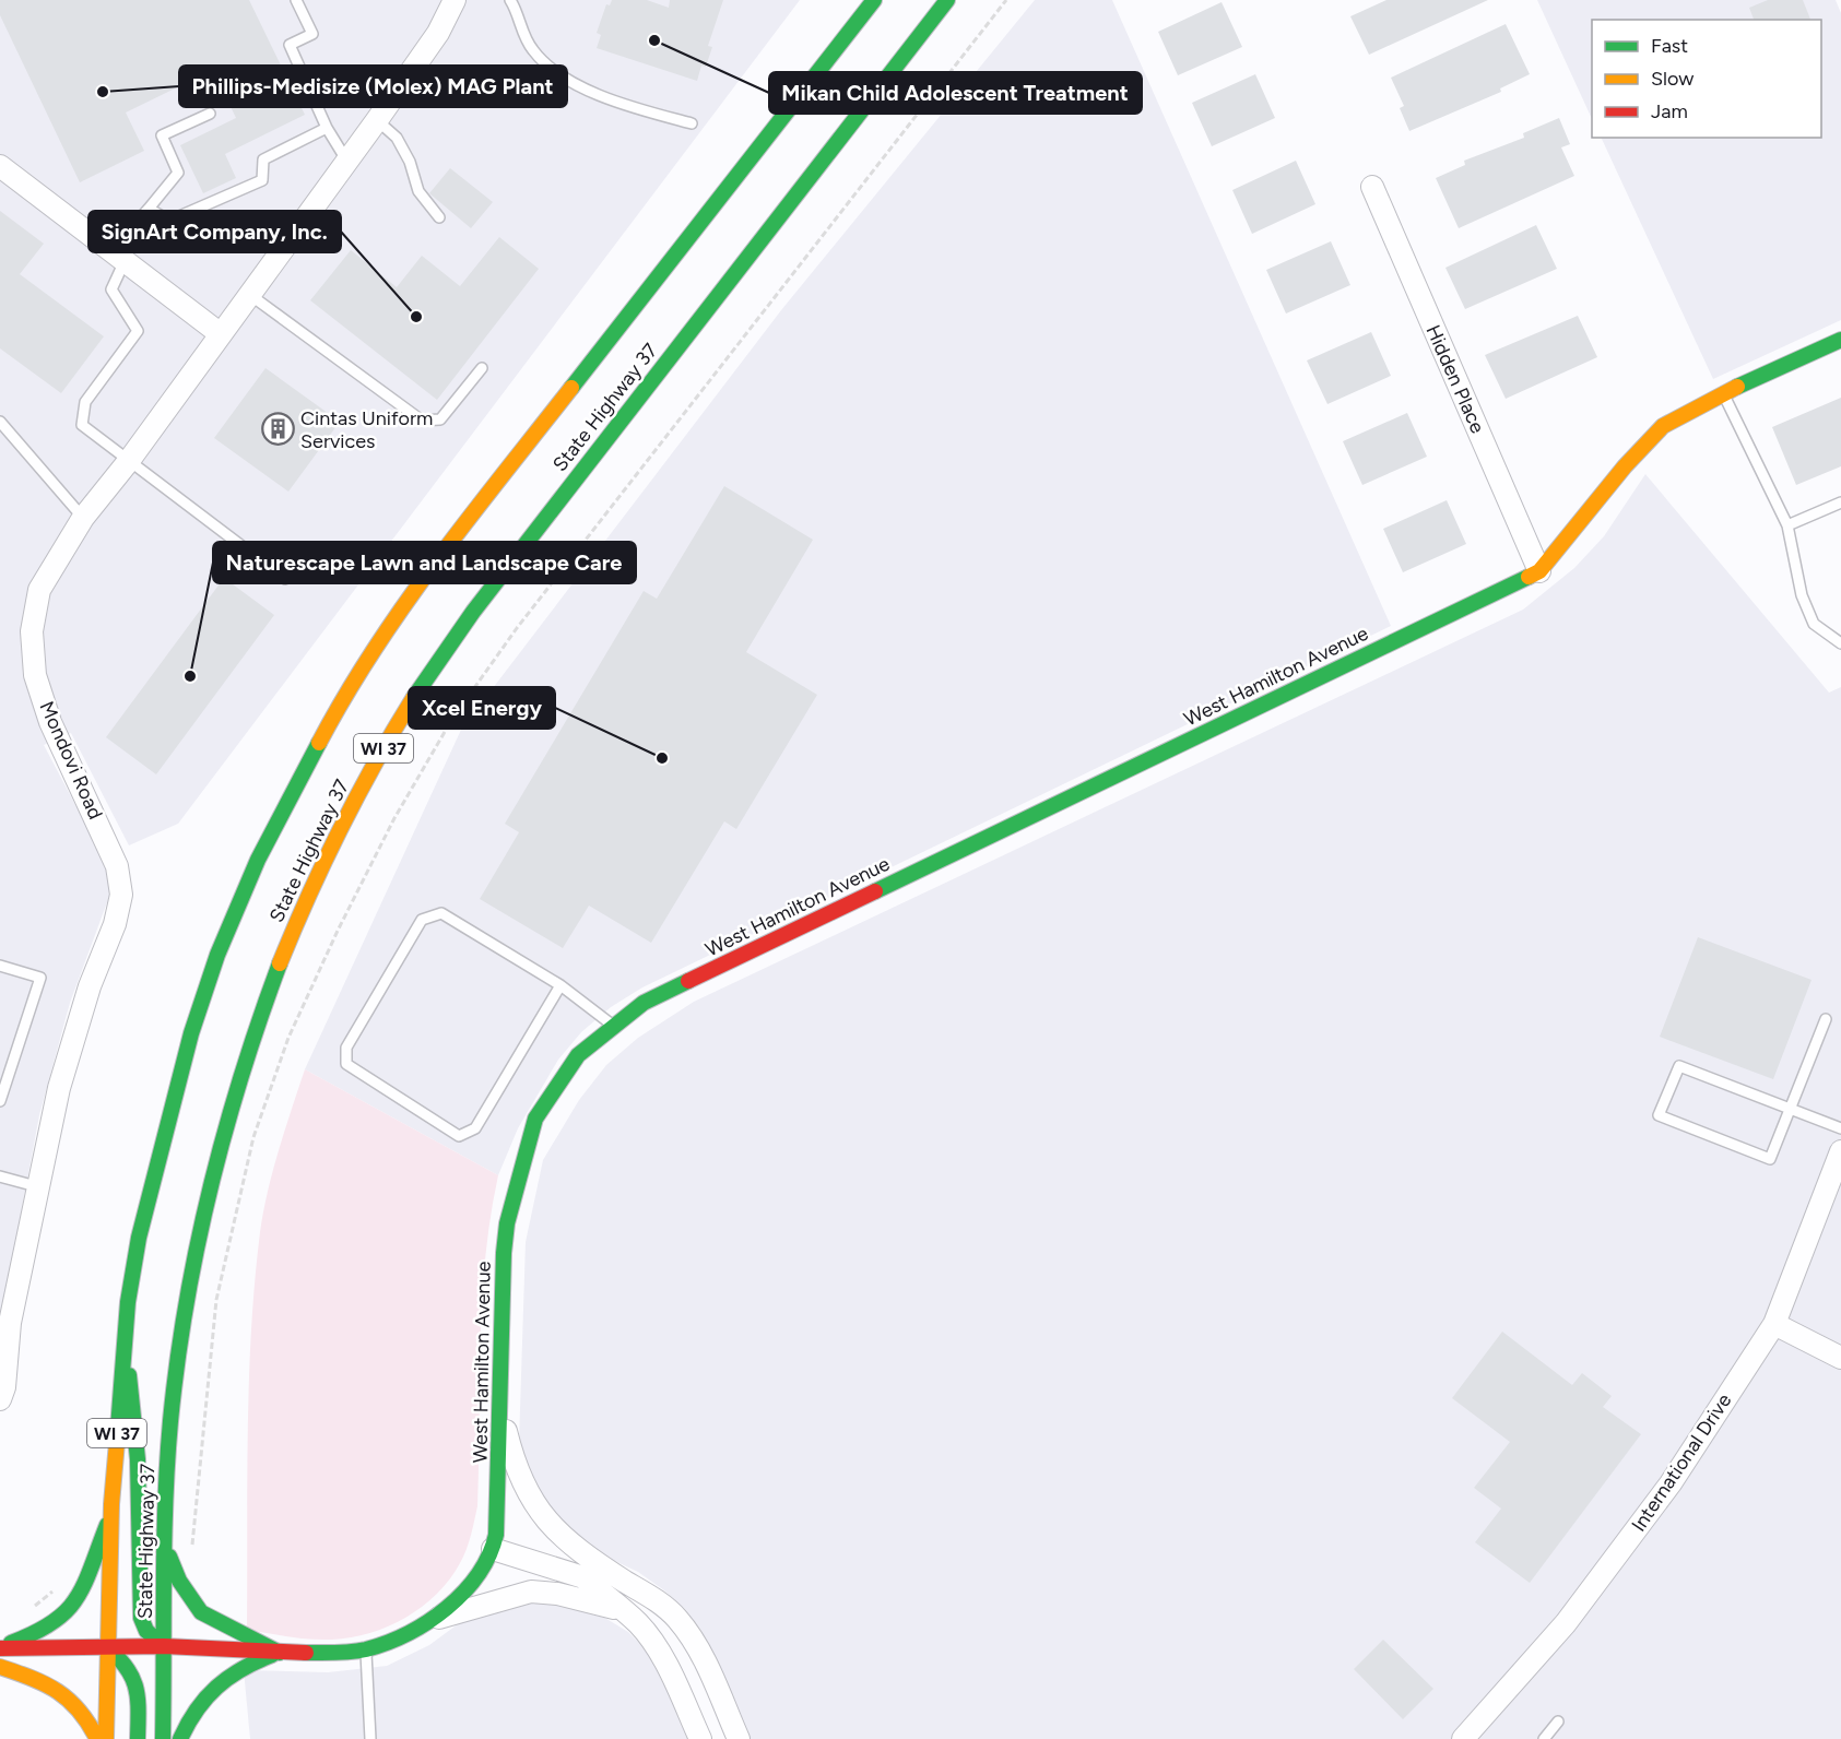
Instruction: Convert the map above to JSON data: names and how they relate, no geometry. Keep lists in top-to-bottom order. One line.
{"streets":{"main road":["State Highway 37","West Hamilton Avenue","WI 37"],"street":["Hidden Place","Mondovi Road","International Drive"]},"crossings":[["Hidden Place","West Hamilton Avenue"],["State Highway 37","West Hamilton Avenue"]],"places":{"other":["Mikan Child Adolescent Treatment","Phillips-Medisize (Molex) MAG Plant","SignArt Company, Inc.","Naturescape Lawn and Landscape Care","Xcel Energy"],"building":["Cintas Uniform Services"]},"legend":["Fast","Slow","Jam"]}
